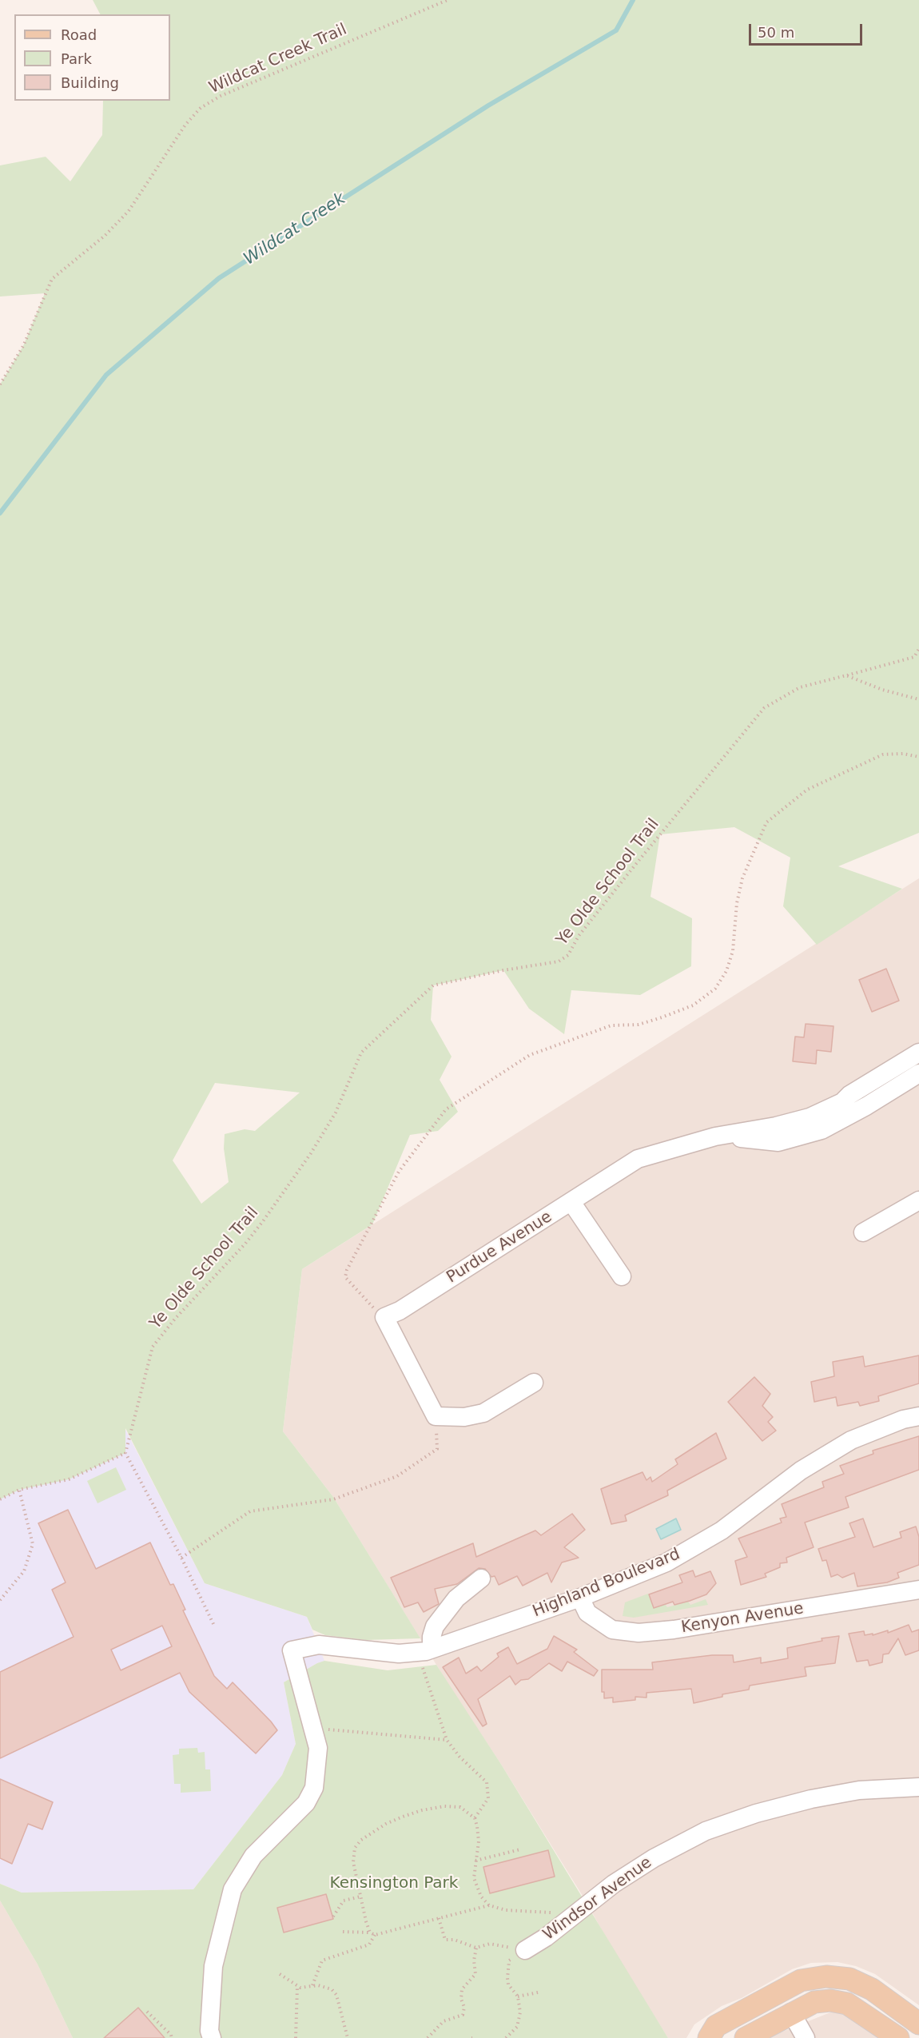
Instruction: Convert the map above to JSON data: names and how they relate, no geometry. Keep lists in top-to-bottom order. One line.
{"streets":{"street":["Purdue Avenue","Highland Boulevard","Kenyon Avenue","Windsor Avenue"],"path":["Wildcat Creek Trail","Ye Olde School Trail"]},"crossings":[["Highland Boulevard","Kenyon Avenue"]],"water":["Wildcat Creek"],"parks":["Kensington Park"],"legend":["Road","Park","Building"],"scale_bar":"50 m"}
